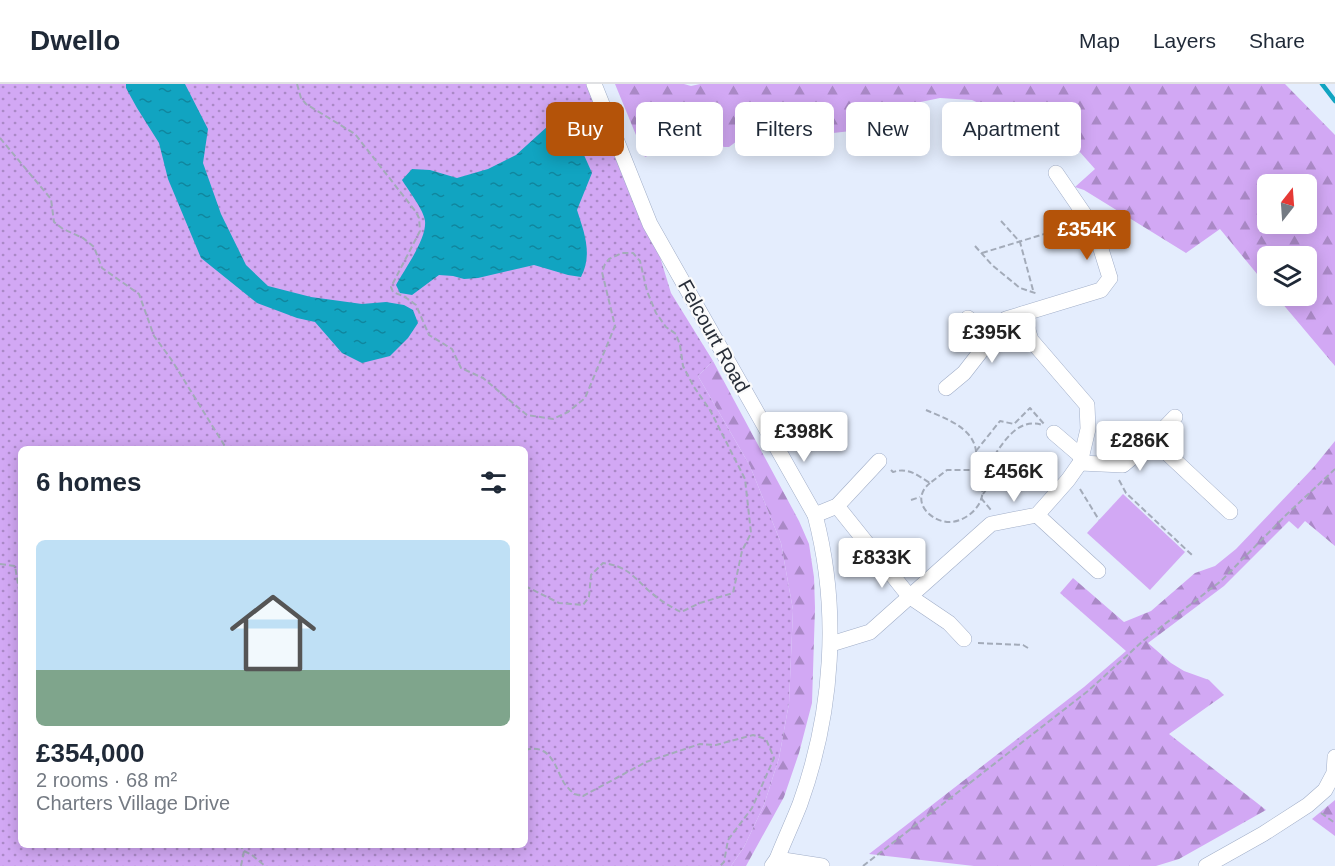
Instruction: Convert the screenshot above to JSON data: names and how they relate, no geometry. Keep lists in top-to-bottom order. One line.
{"streets":{"street":["Felcourt Road"]},"north":"top","page":{"header":"Dwello","nav":["Map","Layers","Share"],"chip":["Buy","Rent","Filters","New","Apartment"],"price":["£354K","£395K","£398K","£286K","£456K","£833K"],"heading":"6 homes","list":[{"name":"£354,000","note":"2 rooms · 68 m² · Charters Village Drive"}]}}
